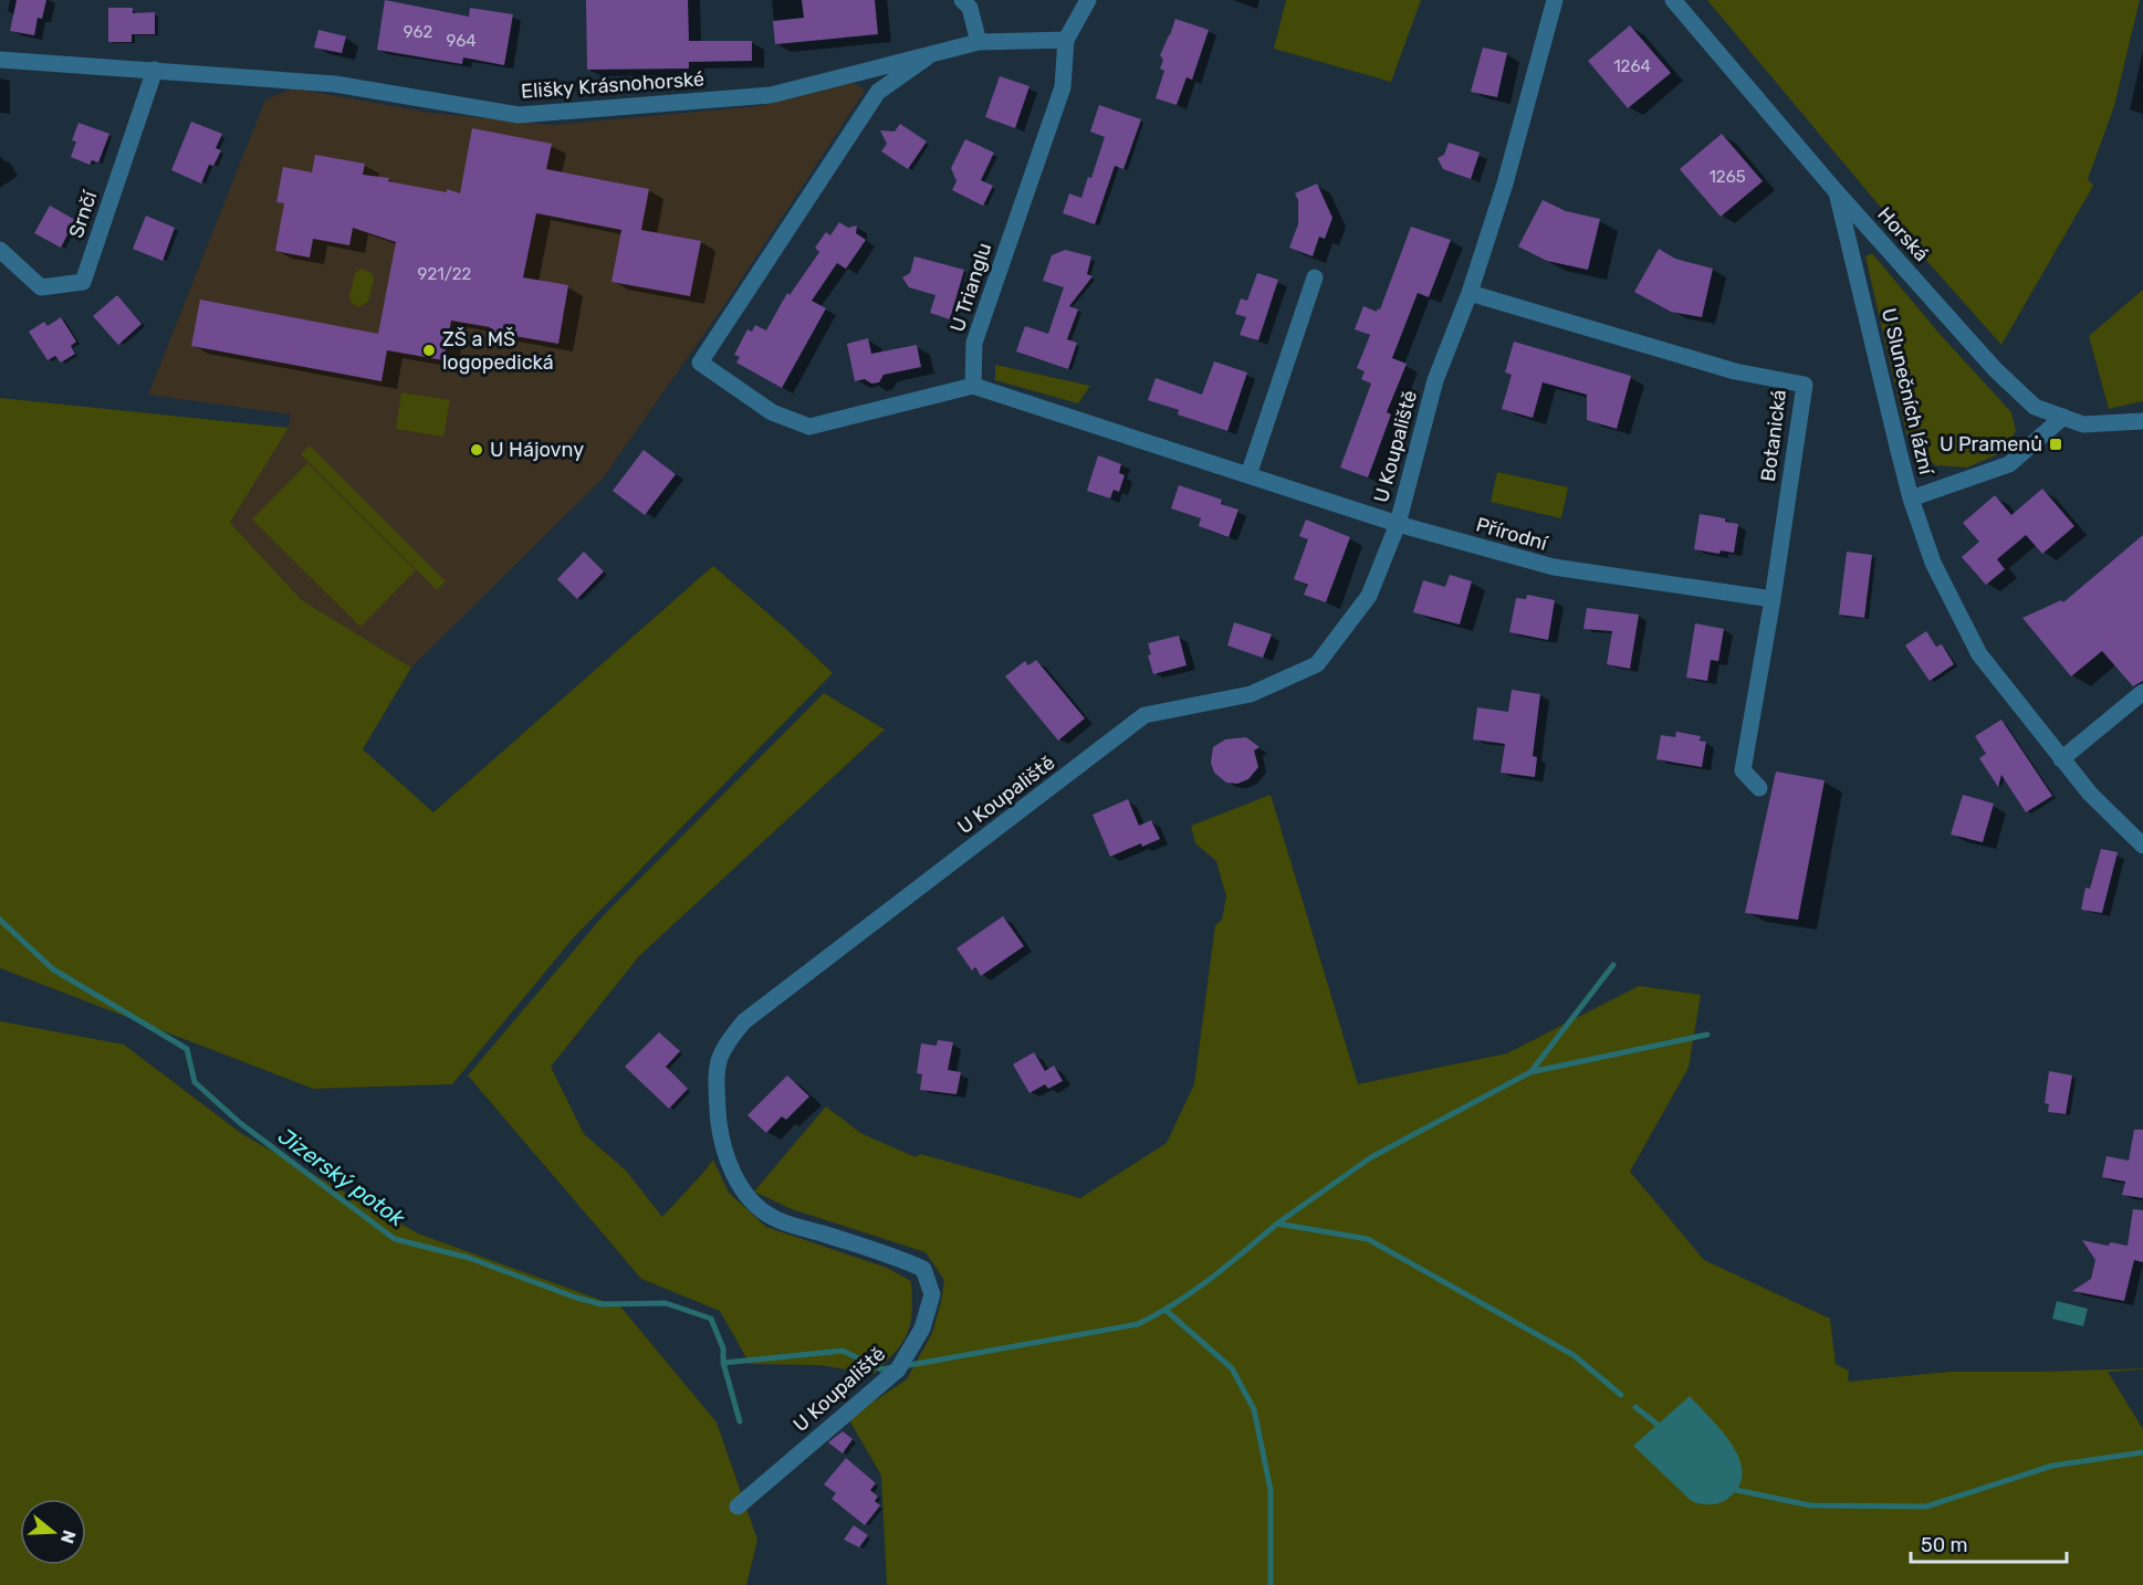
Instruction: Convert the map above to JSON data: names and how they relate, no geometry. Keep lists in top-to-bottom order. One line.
{"streets":{"street":["Elišky Krásnohorské","Srnčí","Horská","U Trianglu","U Slunečních lázní","Botanická","U Koupaliště","Přírodní"]},"crossings":[["Elišky Krásnohorské","Srnčí"],["Elišky Krásnohorské","U Trianglu"],["Horská","U Slunečních lázní"],["U Trianglu","Přírodní"],["Botanická","U Koupaliště"],["Botanická","Přírodní"],["U Koupaliště","Přírodní"]],"water":["Jizerský potok"],"places":{"other":["ZŠ a MŠ logopedická","U Hájovny"],"transit":["U Pramenů"]},"house_numbers":["962","964","1264","1265","921/22"],"scale_bar":"50 m","north":"right"}
